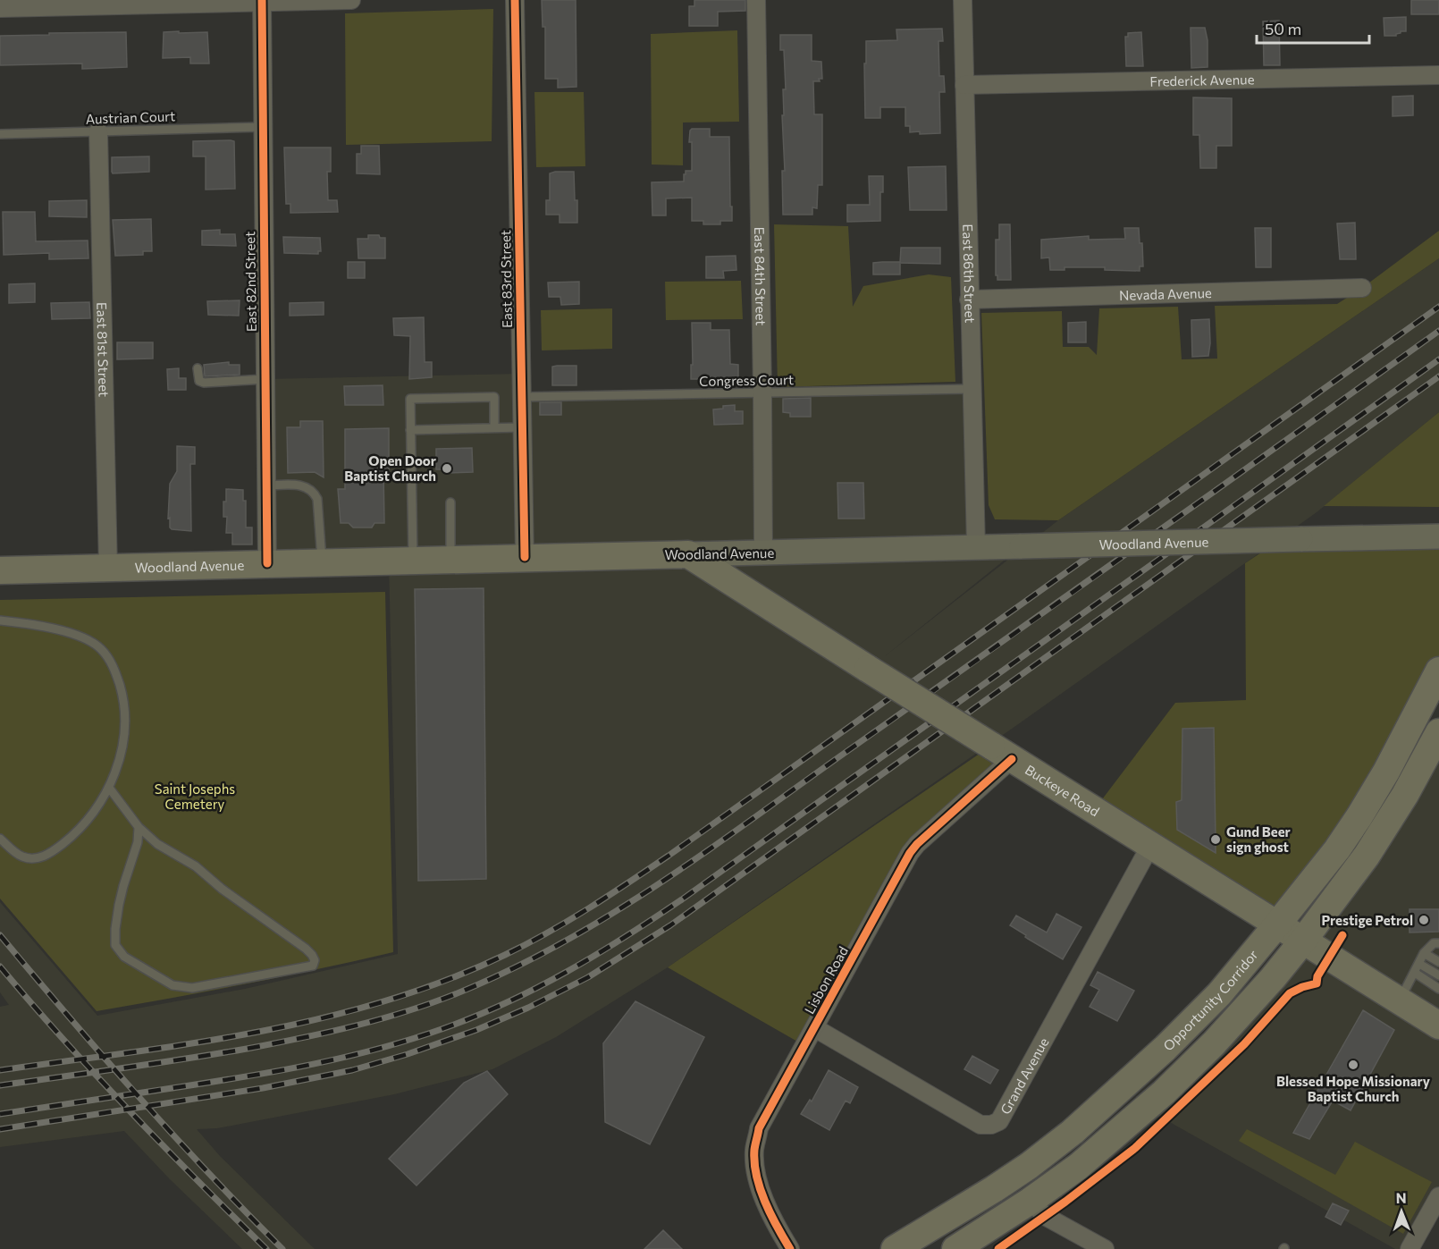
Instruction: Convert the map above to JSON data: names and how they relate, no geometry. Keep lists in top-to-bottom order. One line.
{"streets":{"main road":["Woodland Avenue","Buckeye Road","Opportunity Corridor"],"street":["Frederick Avenue","East 86th Street","East 84th Street","East 83rd Street","East 82nd Street","Nevada Avenue","East 81st Street","Lisbon Road","Grand Avenue"],"lane":["Austrian Court","Congress Court"]},"crossings":[["Frederick Avenue","East 86th Street"],["Austrian Court","East 82nd Street"],["Austrian Court","East 81st Street"],["East 86th Street","Nevada Avenue"],["East 86th Street","Congress Court"],["East 86th Street","Woodland Avenue"],["East 84th Street","Congress Court"],["East 84th Street","Woodland Avenue"],["East 83rd Street","Congress Court"],["East 83rd Street","Woodland Avenue"],["East 82nd Street","Woodland Avenue"],["East 81st Street","Woodland Avenue"],["Woodland Avenue","Buckeye Road"],["Buckeye Road","Lisbon Road"],["Buckeye Road","Opportunity Corridor"],["Buckeye Road","Grand Avenue"],["Lisbon Road","Grand Avenue"]],"parks":["Saint Josephs Cemetery"],"places":["Open Door Baptist Church","Gund Beer sign ghost","Prestige Petrol","Blessed Hope Missionary Baptist Church"],"scale_bar":"50 m","north":"top"}
